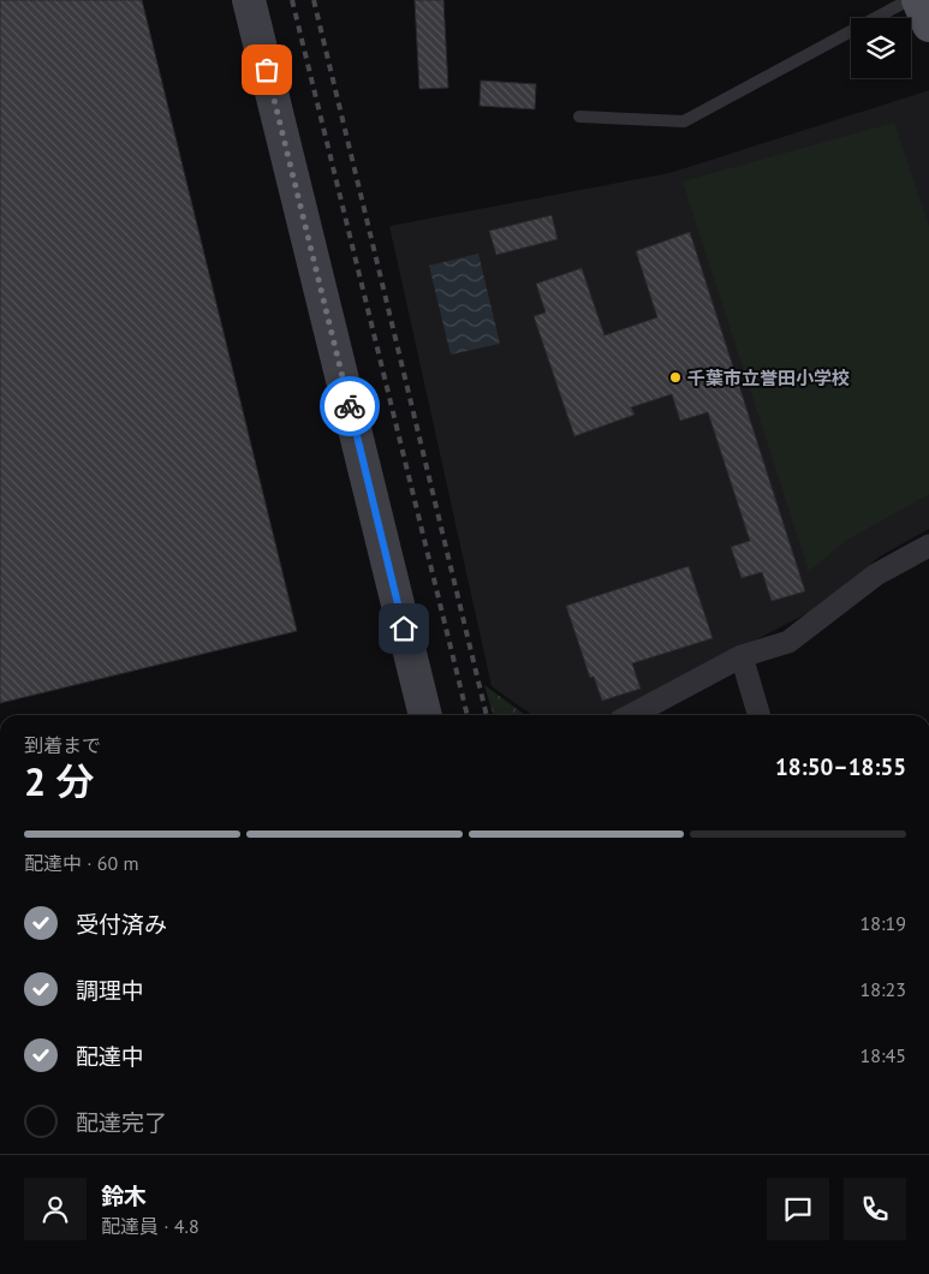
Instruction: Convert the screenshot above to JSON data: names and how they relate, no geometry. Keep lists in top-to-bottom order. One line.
{"places":["千葉市立誉田小学校"],"page":{"heading":["2 分","到着まで","18:50–18:55"],"panel":["鈴木","配達員 · 4.8"],"bar":"配達中 · 60 m","list":[["受付済み","18:19"],["調理中","18:23"],["配達中","18:45"],"配達完了"]}}
